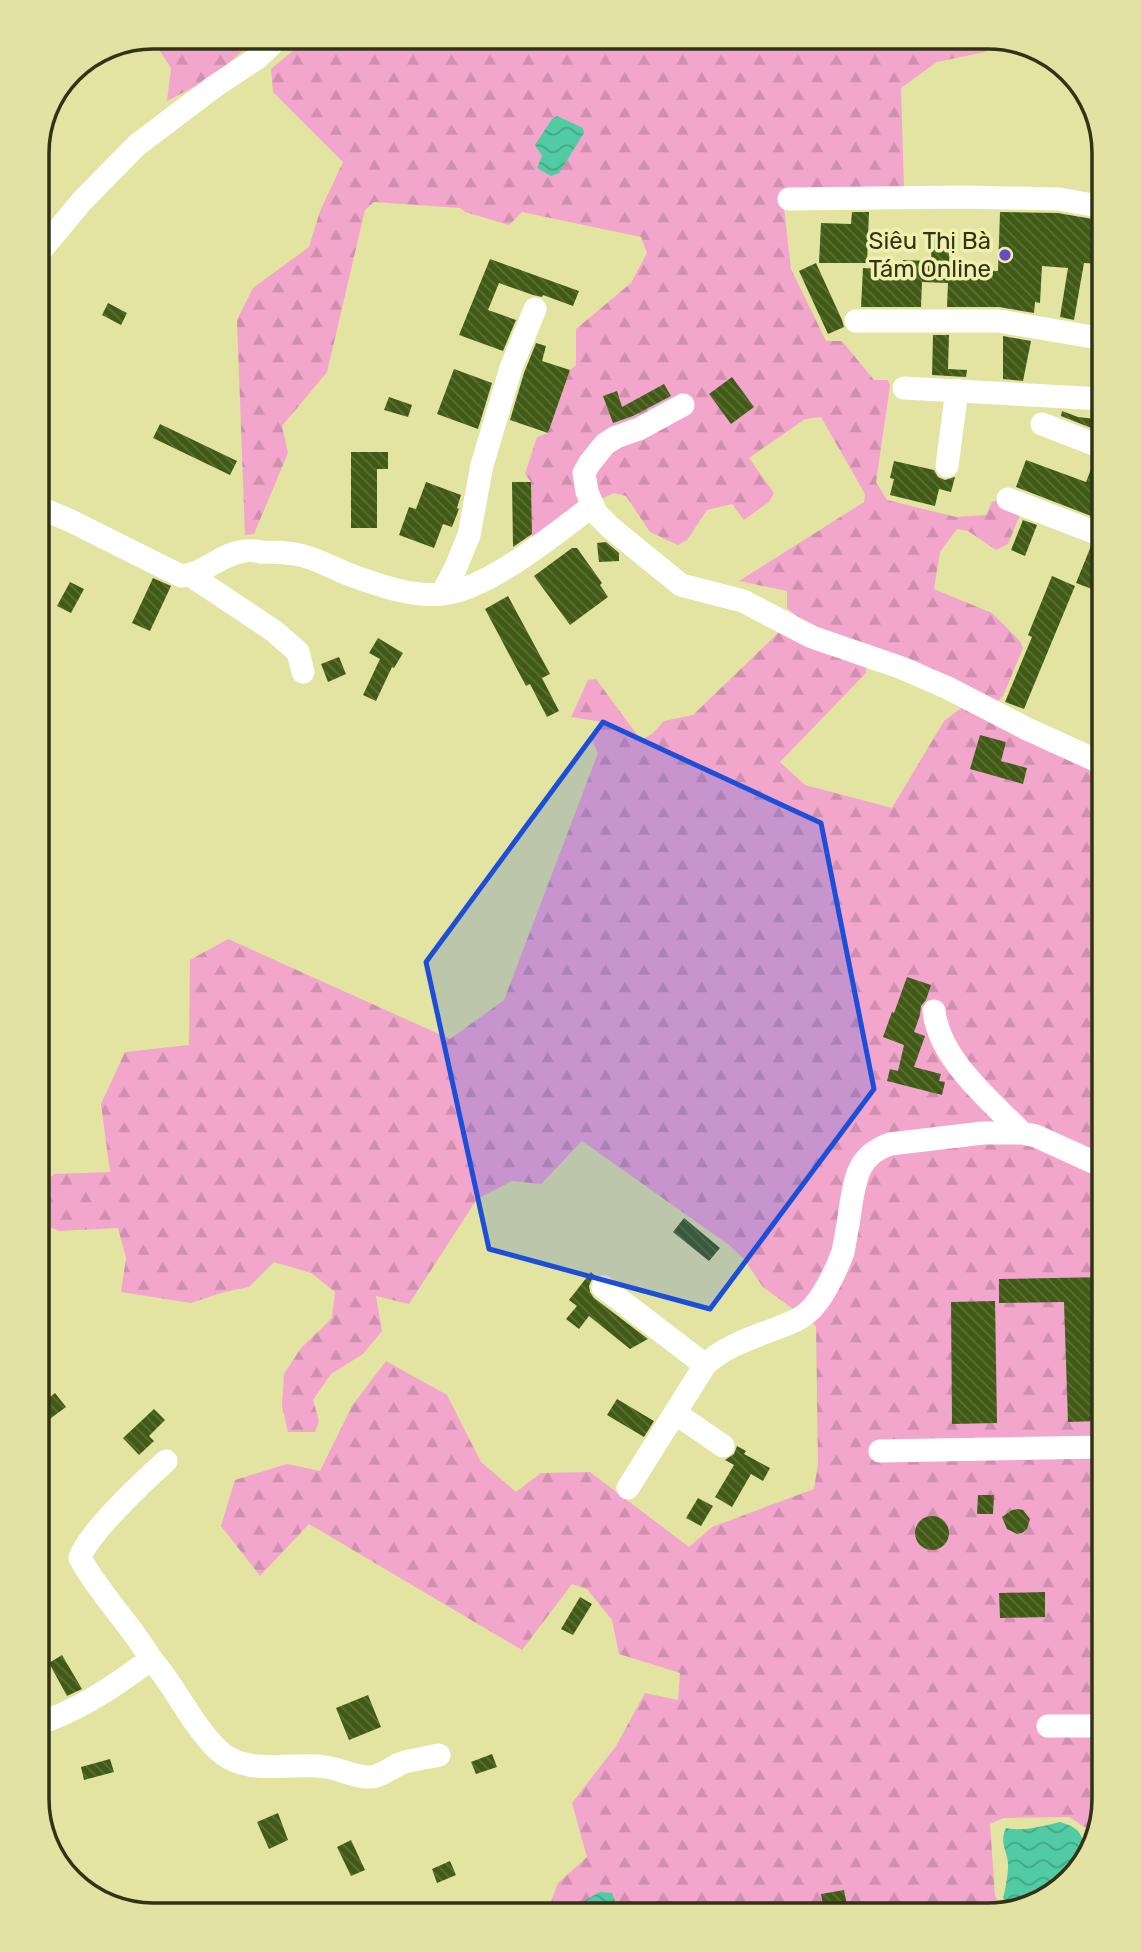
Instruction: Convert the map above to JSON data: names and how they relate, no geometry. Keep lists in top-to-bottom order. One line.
{"places":["Siêu Thị Bà Tám Online"]}
